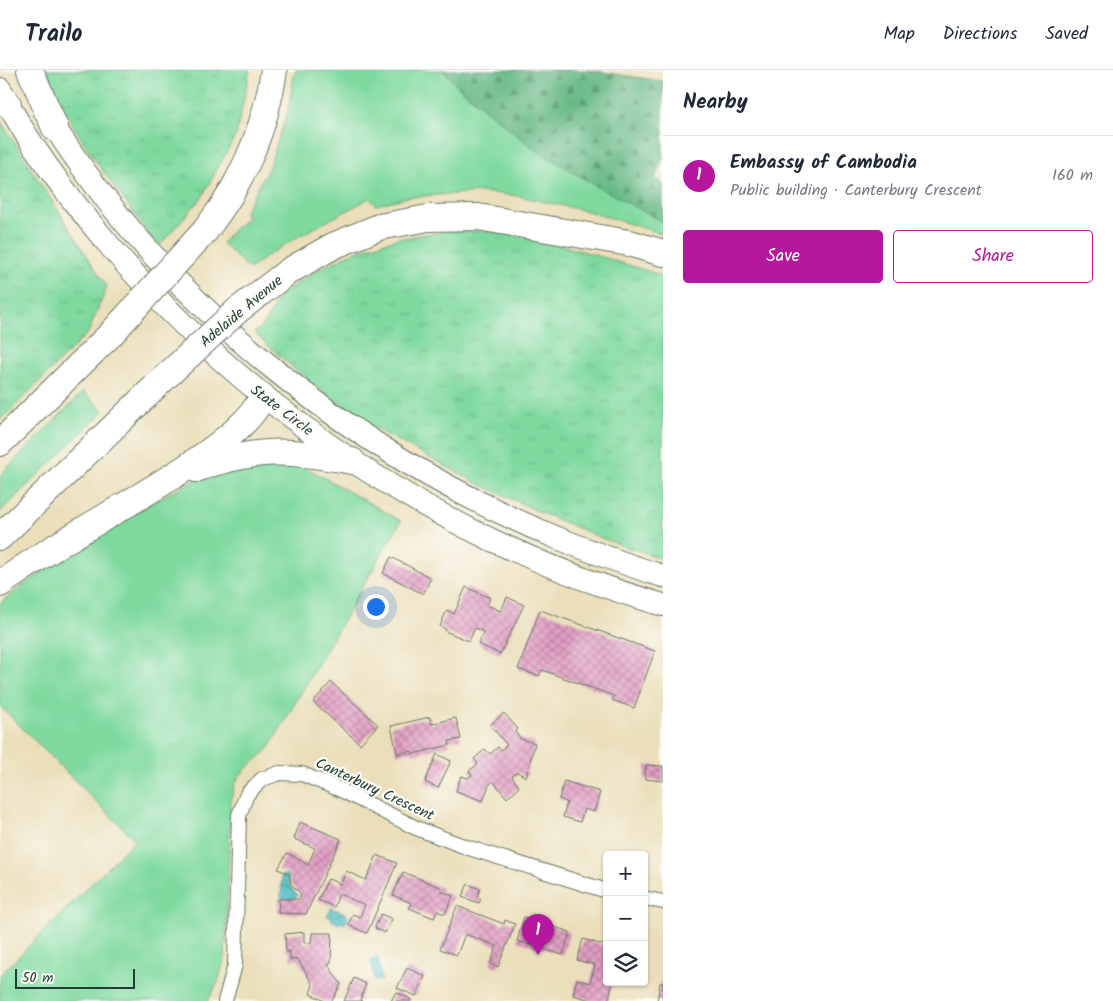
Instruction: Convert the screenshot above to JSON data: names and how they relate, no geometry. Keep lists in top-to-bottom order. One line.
{"streets":{"highway":["Adelaide Avenue"],"main road":["State Circle"],"street":["Canterbury Crescent"]},"scale_bar":"50 m","page":{"header":"Trailo","nav":["Map","Directions","Saved"],"heading":"Nearby","list":[{"mark":"1","name":"Embassy of Cambodia","note":"Public building · Canterbury Crescent","value":"160 m"}],"buttons":["Save","Share"],"map_buttons":["+","−"],"pins":"1","scale":"50 m"}}
